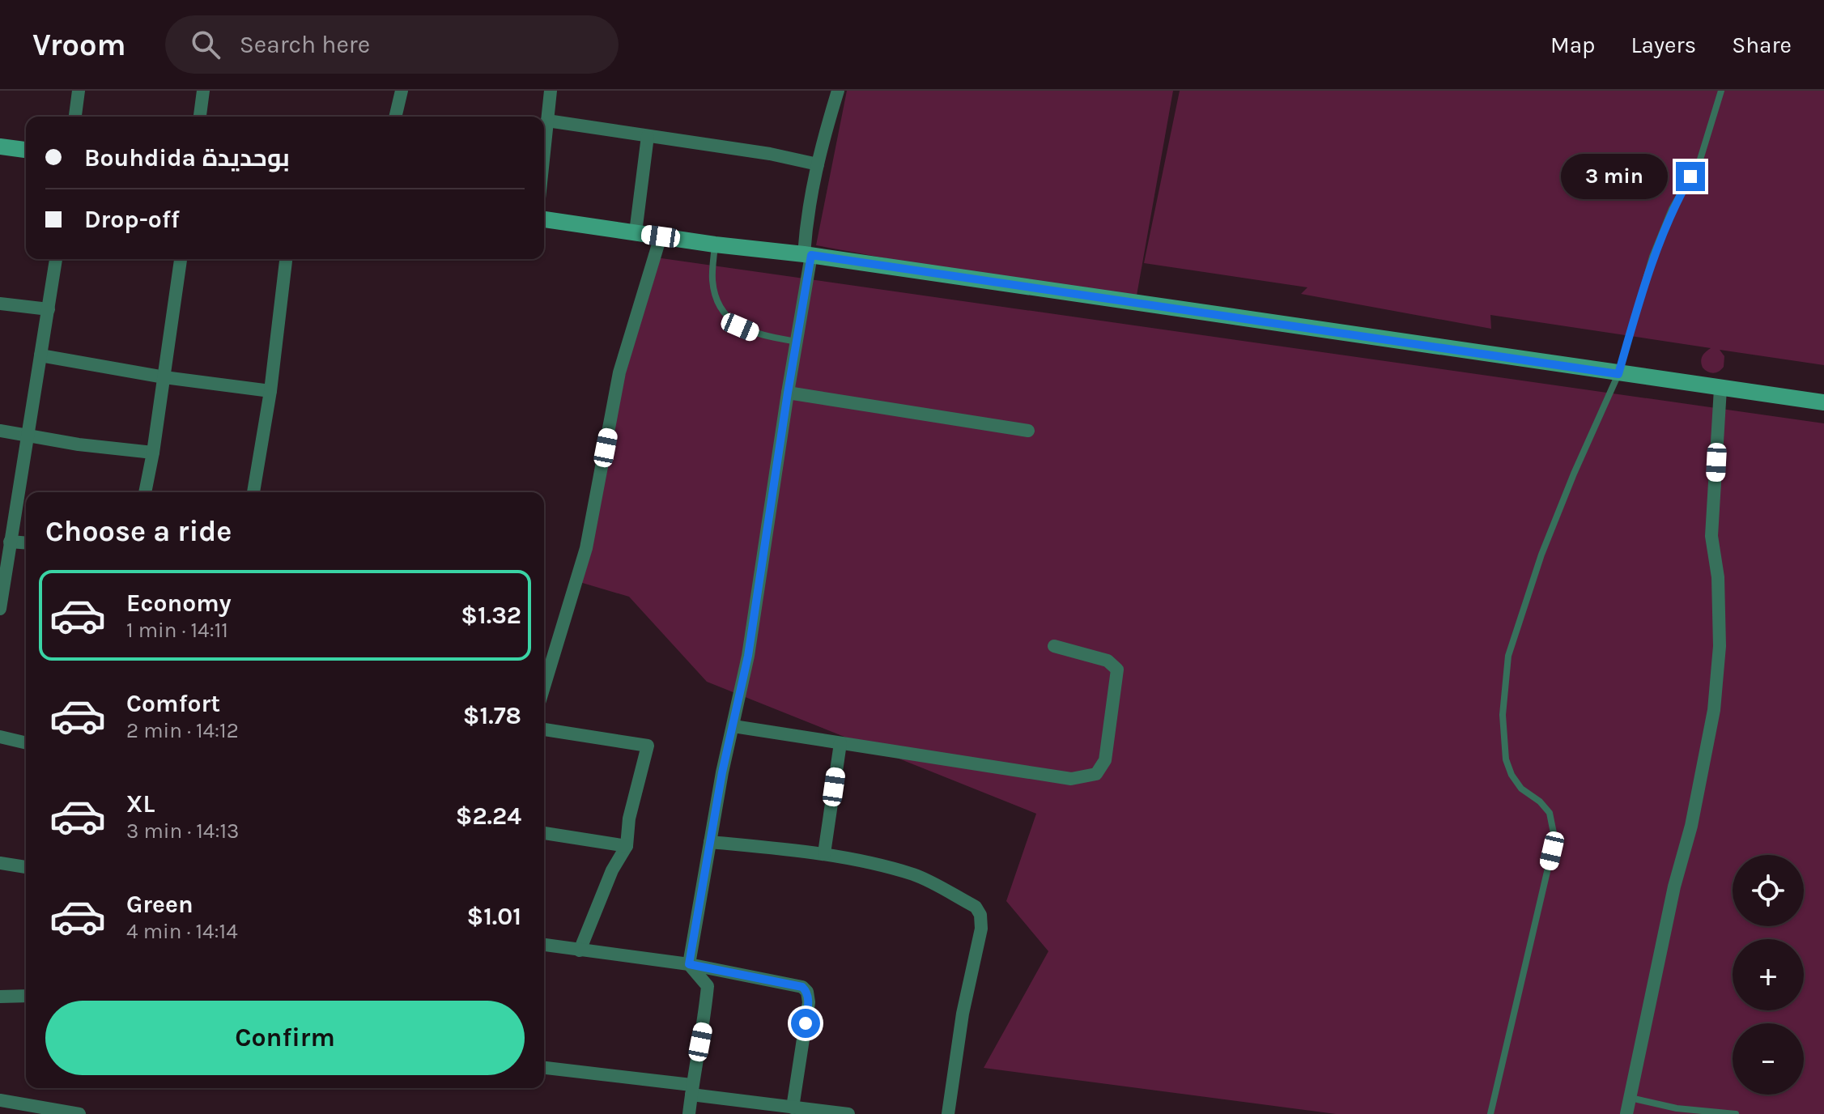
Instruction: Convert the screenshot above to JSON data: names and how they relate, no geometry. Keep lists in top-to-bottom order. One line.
{"page":{"header":"Vroom","search":"Search here","nav":["Map","Layers","Share"],"banner":["Bouhdida بوحديدة","Drop-off"],"bubble":"3 min","heading":"Choose a ride","list":[{"name":"Economy","note":"1 min · 14:11","value":"$1.32"},{"name":"Comfort","note":"2 min · 14:12","value":"$1.78"},{"name":"XL","note":"3 min · 14:13","value":"$2.24"},{"name":"Green","note":"4 min · 14:14","value":"$1.01"}],"map_buttons":["+","−"],"buttons":"Confirm"}}
